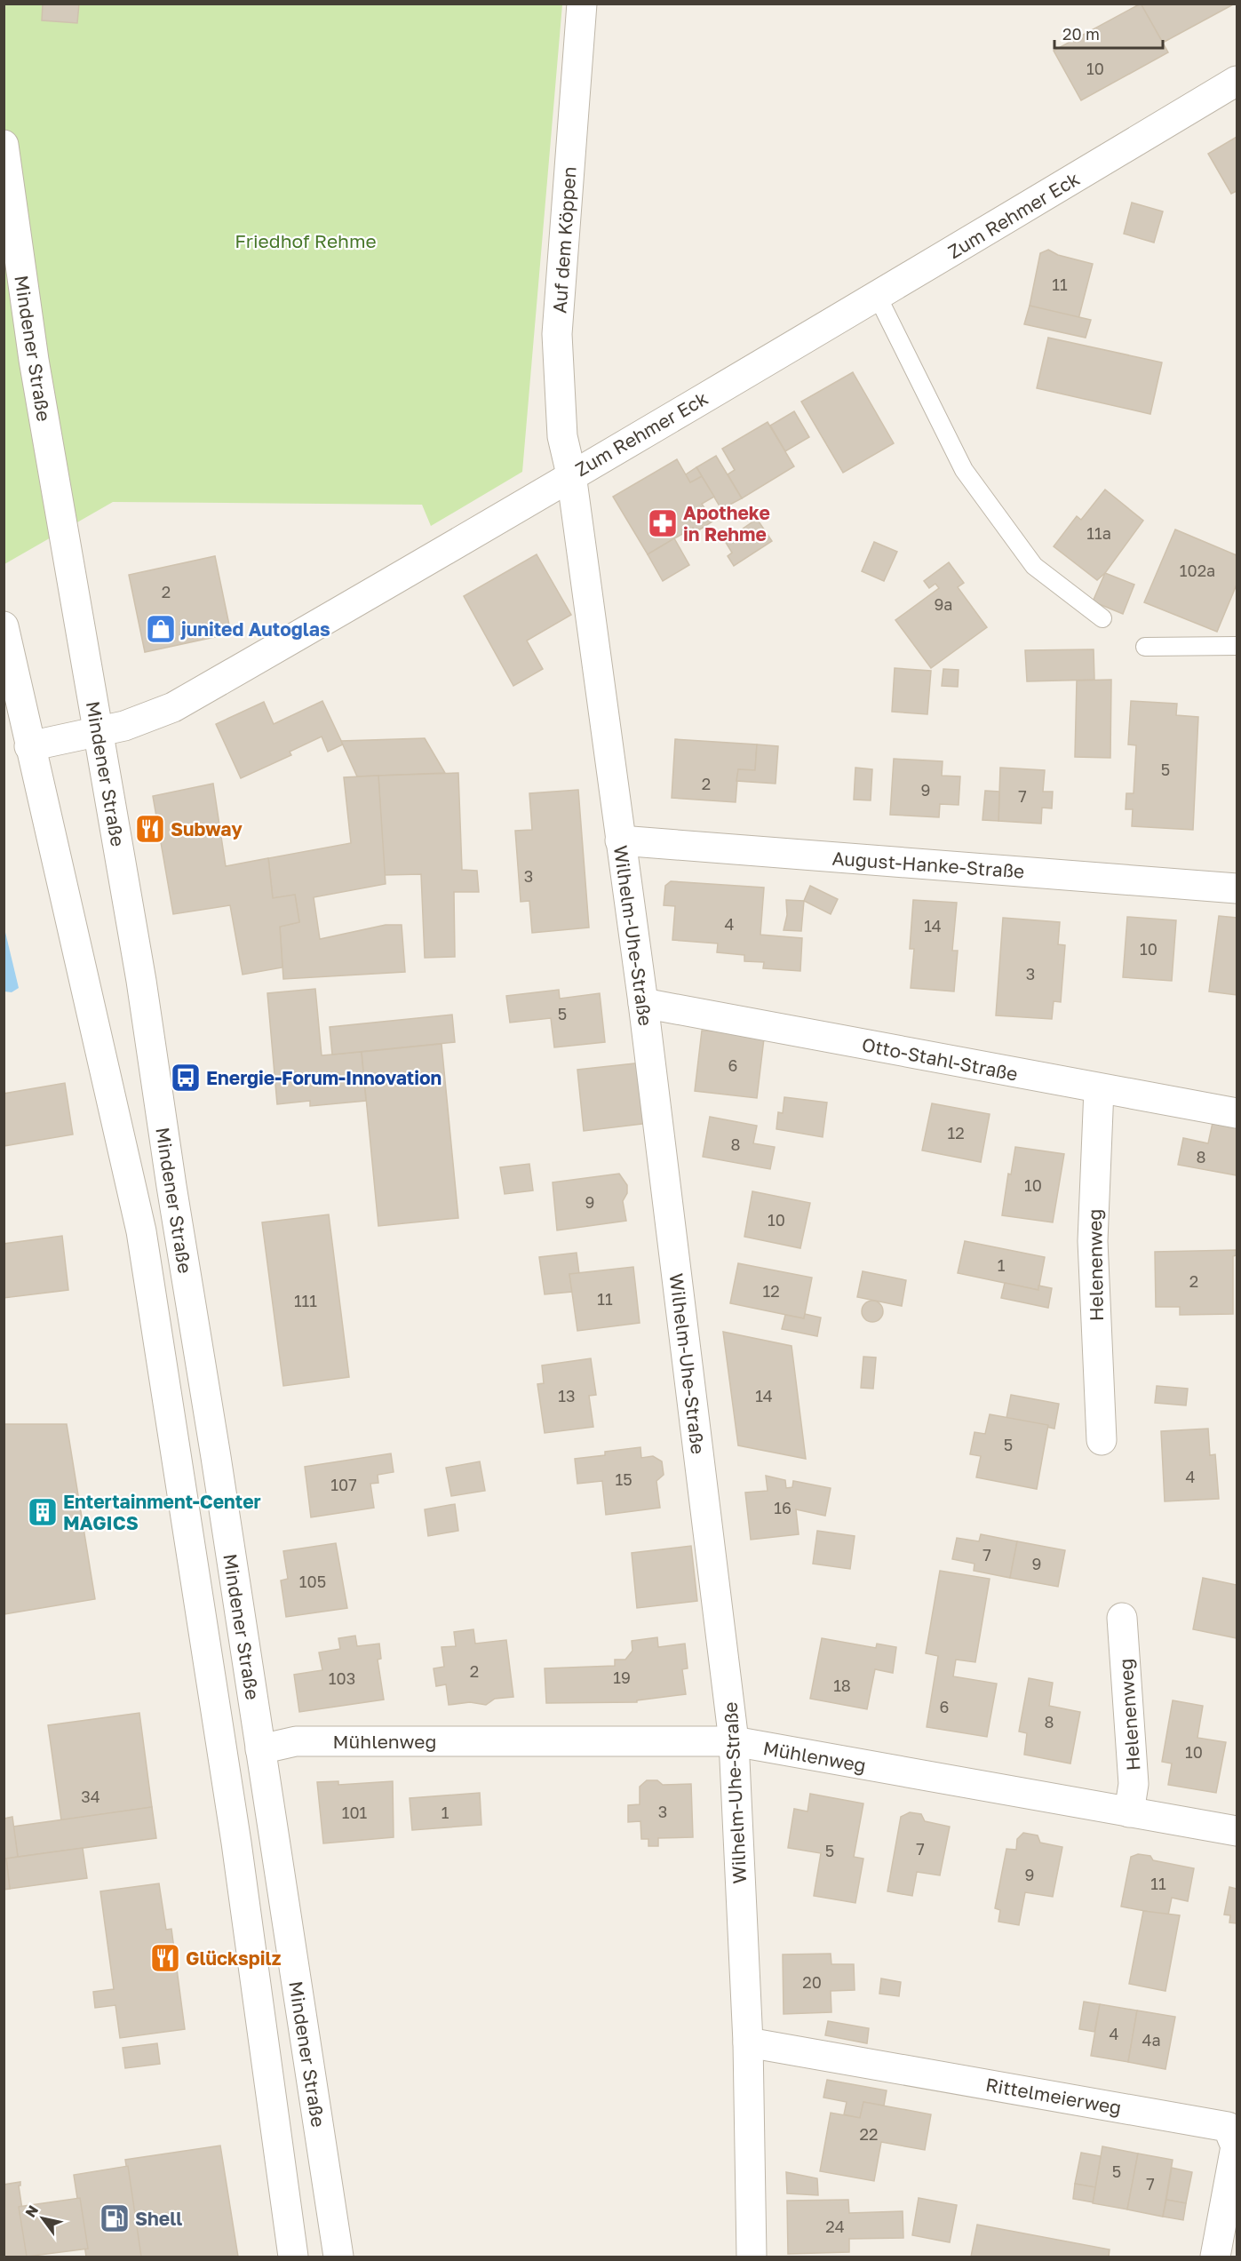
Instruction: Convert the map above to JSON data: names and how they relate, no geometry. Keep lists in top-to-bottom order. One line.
{"streets":{"street":["Zum Rehmer Eck","Auf dem Köppen","Mindener Straße","August-Hanke-Straße","Wilhelm-Uhe-Straße","Otto-Stahl-Straße","Helenenweg","Mühlenweg","Rittelmeierweg"]},"crossings":[["Zum Rehmer Eck","Auf dem Köppen"],["Zum Rehmer Eck","Mindener Straße"],["Zum Rehmer Eck","Wilhelm-Uhe-Straße"],["Auf dem Köppen","Wilhelm-Uhe-Straße"],["Mindener Straße","Mühlenweg"],["August-Hanke-Straße","Wilhelm-Uhe-Straße"],["Wilhelm-Uhe-Straße","Otto-Stahl-Straße"],["Wilhelm-Uhe-Straße","Mühlenweg"],["Wilhelm-Uhe-Straße","Rittelmeierweg"],["Otto-Stahl-Straße","Helenenweg"],["Helenenweg","Mühlenweg"]],"parks":["Friedhof Rehme"],"places":{"pharmacy":["Apotheke in Rehme"],"shop":["junited Autoglas"],"restaurant":["Subway","Glückspilz"],"bus stop":["Energie-Forum-Innovation"],"building":["Entertainment-Center MAGICS"],"fuel station":["Shell"]},"house_numbers":["10","11","11a","102a","2","9a","5","2","9","7","3","4","14","10","3","5","6","12","8","8","10","9","10","1","2","12","11","111","13","14","5","4","15","107","16","7","9","105","2","19","103","18","6","8","10","34","3","101","1","7","5","9","11","20","4","4a","22","5","7","24"],"scale_bar":"20 m","north":"top left"}
